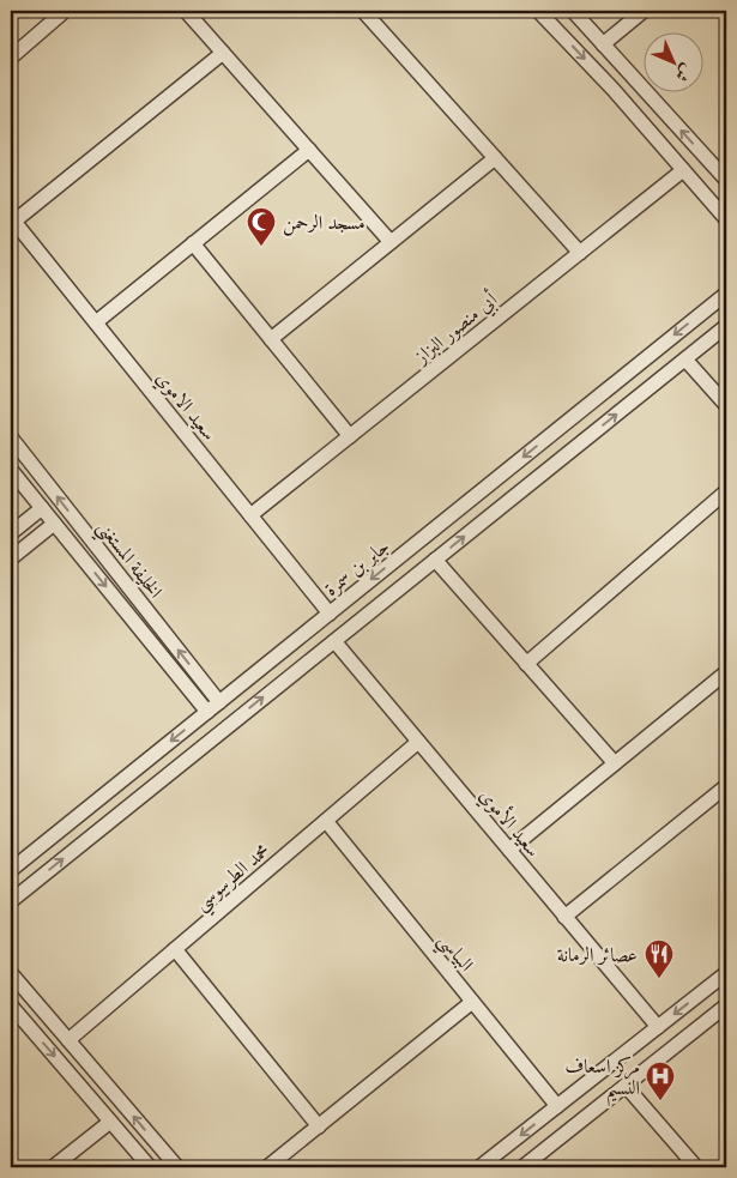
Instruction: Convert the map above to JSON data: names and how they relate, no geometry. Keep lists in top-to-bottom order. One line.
{"streets":{"street":["أبي منصور البزاز","سعيد الاموي","الخليفة المستغني","جابر بن سمرة","سعيد الأموي","محمد الطرسوسي","البياسي"]},"crossings":[["أبي منصور البزاز","سعيد الاموي"],["سعيد الاموي","جابر بن سمرة"],["الخليفة المستغني","جابر بن سمرة"],["سعيد الأموي","محمد الطرسوسي"],["محمد الطرسوسي","البياسي"]],"places":{"mosque":["مسجد الرحمن"],"restaurant":["عصائر الرمانة"],"hospital":["مركز اسعاف النسيم"]},"north":"bottom right"}
